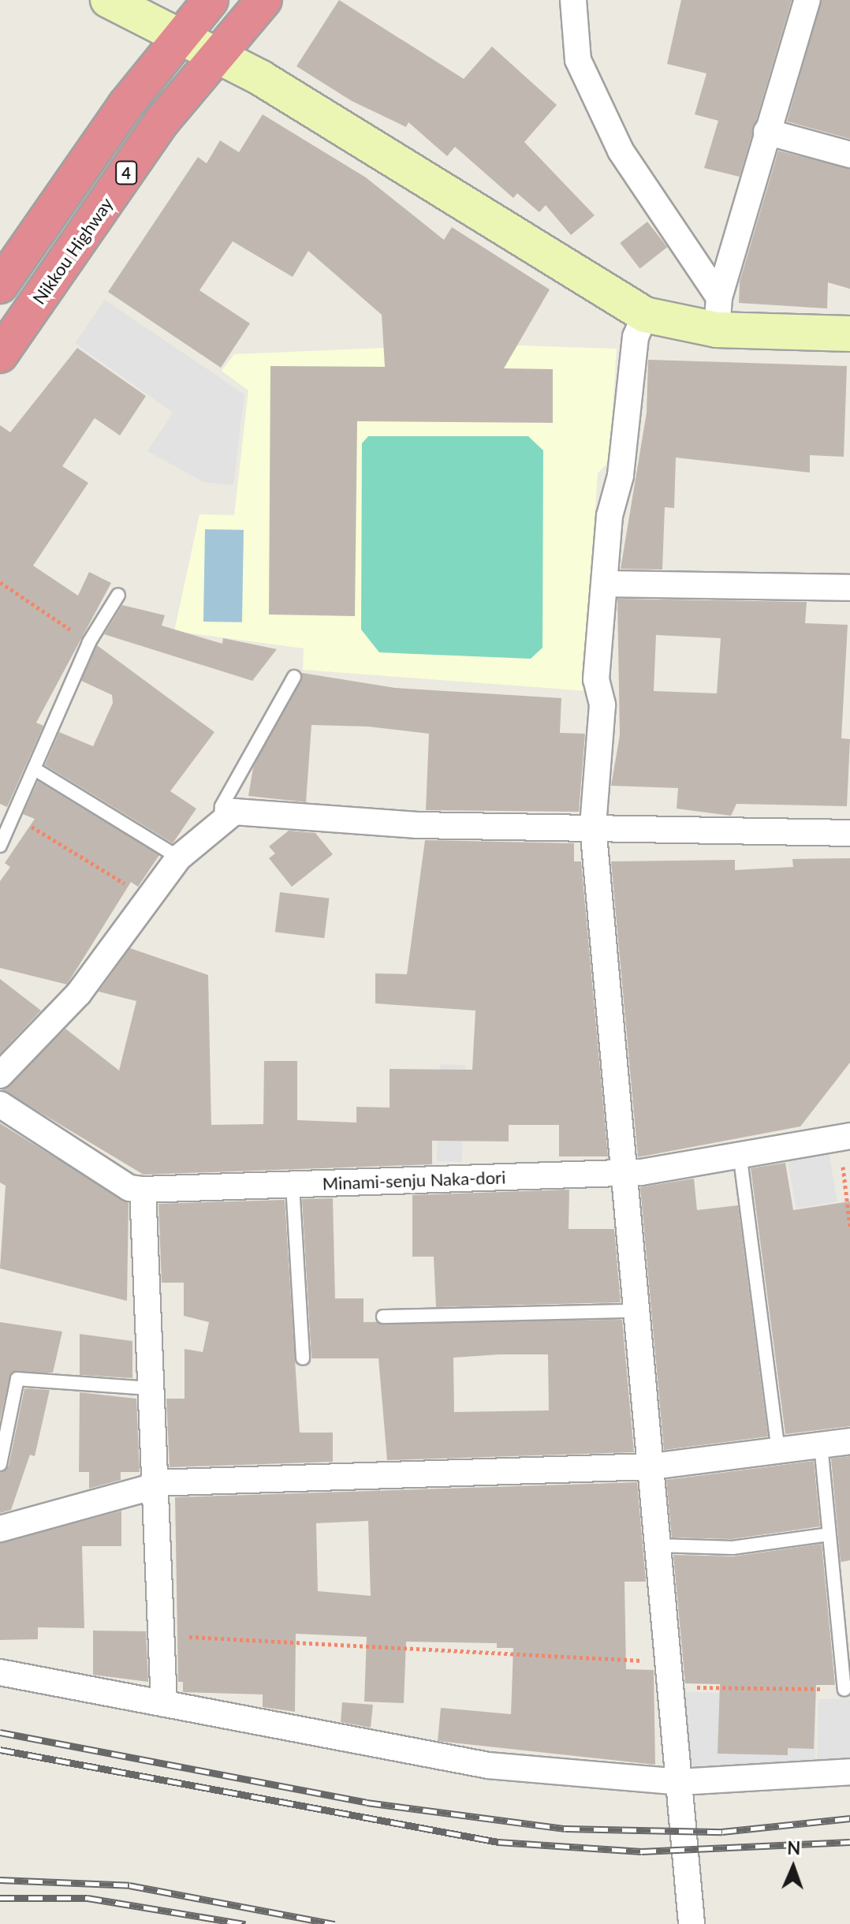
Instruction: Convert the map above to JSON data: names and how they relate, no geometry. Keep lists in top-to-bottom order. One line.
{"streets":{"highway":["4","Nikkou Highway"],"street":["Minami-senju Naka-dori"]},"north":"top"}
